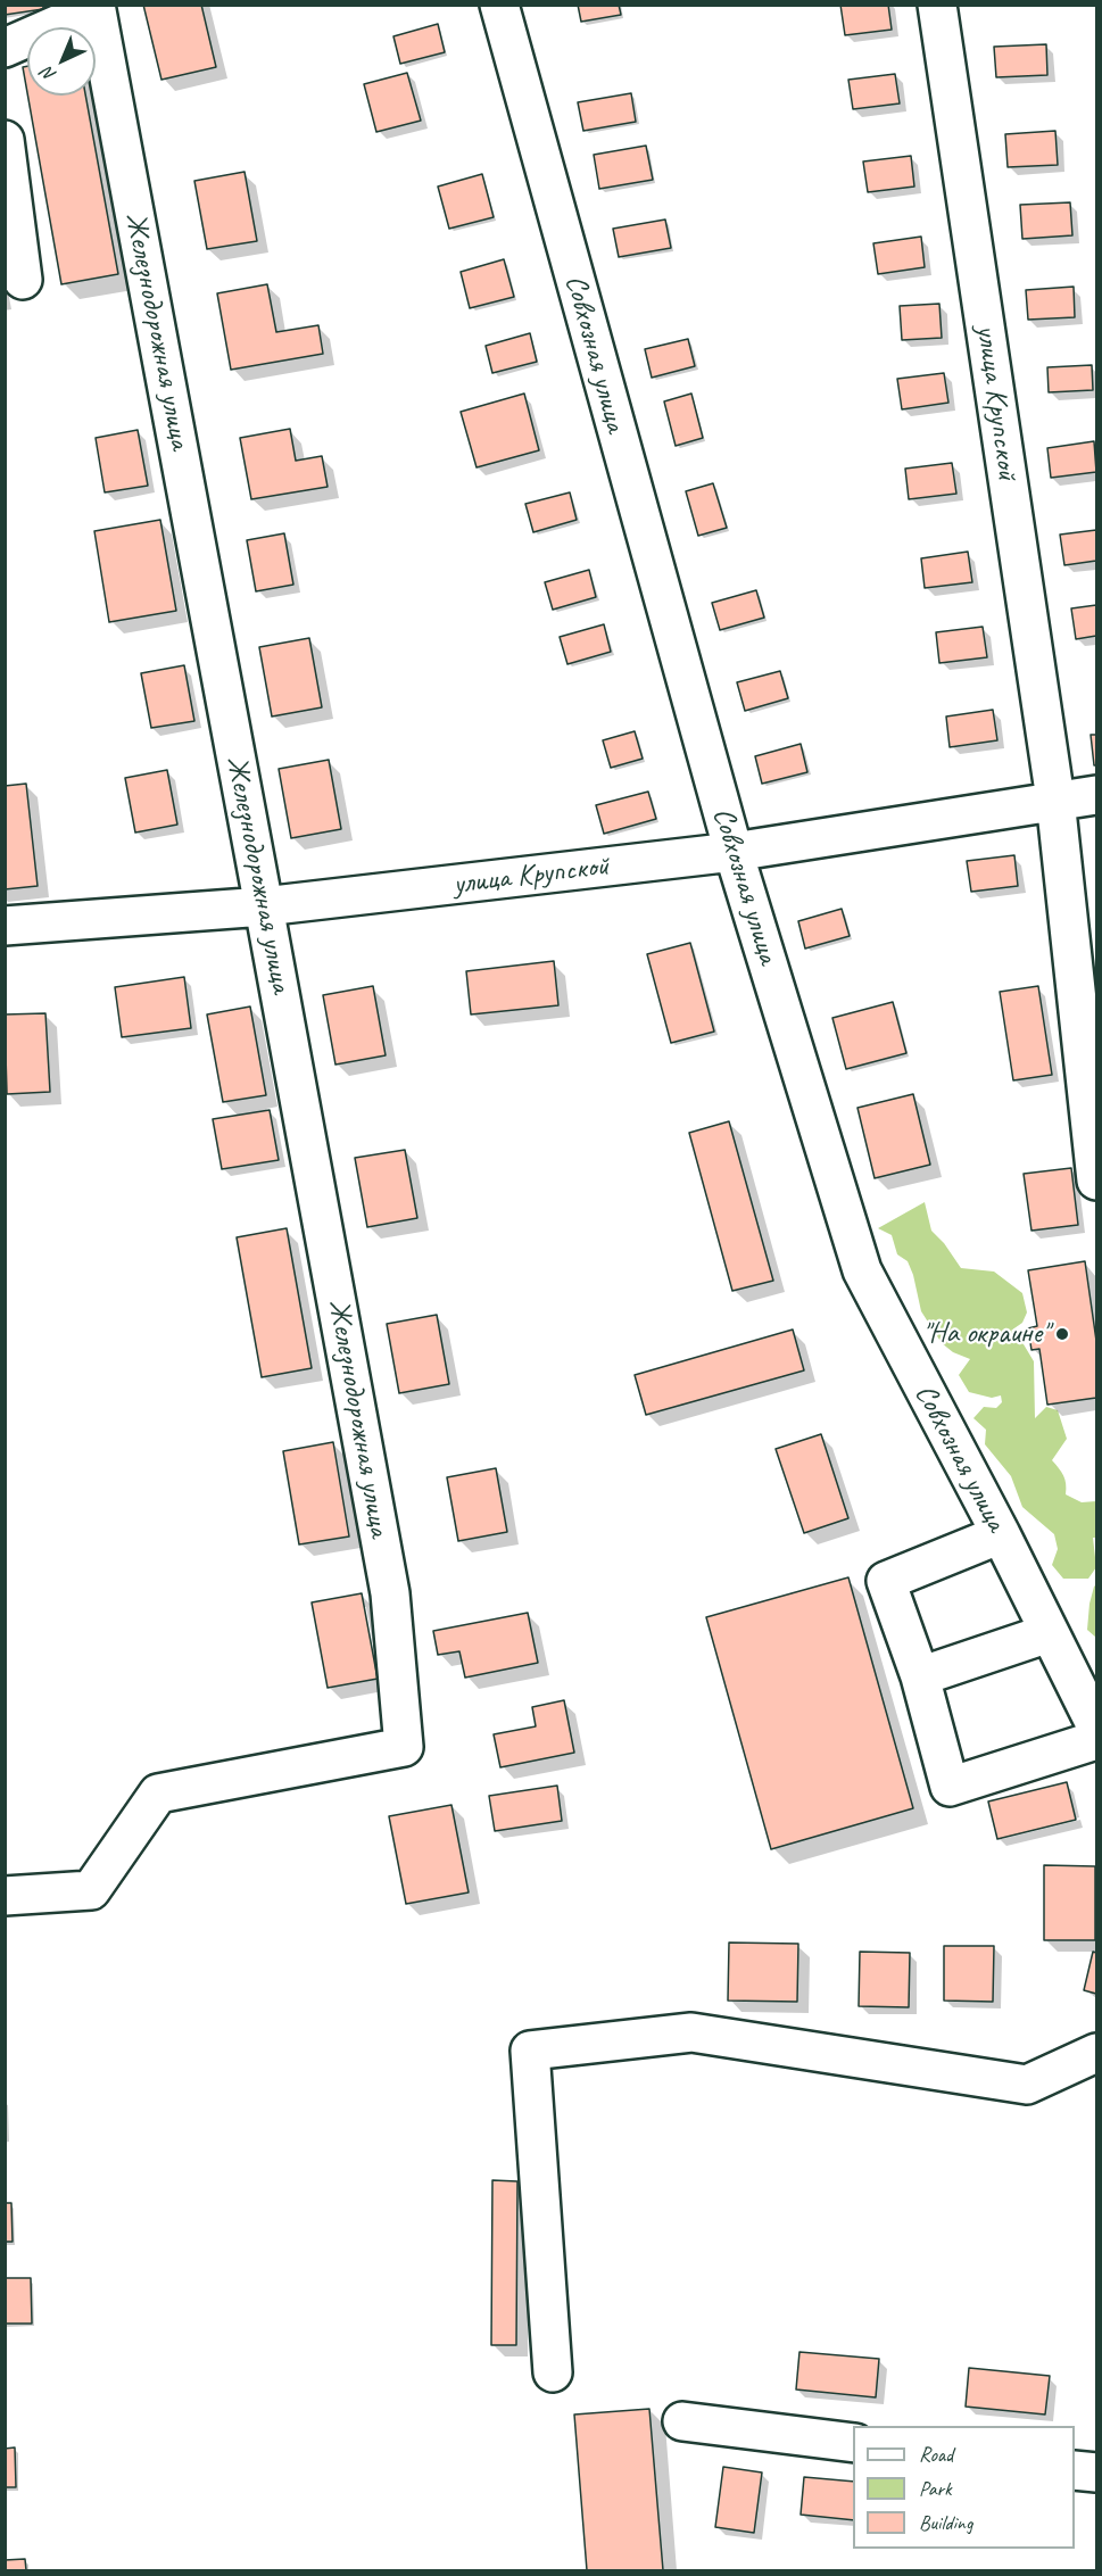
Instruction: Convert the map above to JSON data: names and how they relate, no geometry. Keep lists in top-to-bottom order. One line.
{"streets":{"street":["Железнодорожная улица","Совхозная улица","улица Крупской"]},"crossings":[["Железнодорожная улица","улица Крупской"],["Совхозная улица","улица Крупской"]],"places":["\"На окраине\""],"legend":["Road","Park","Building"],"north":"bottom left"}
